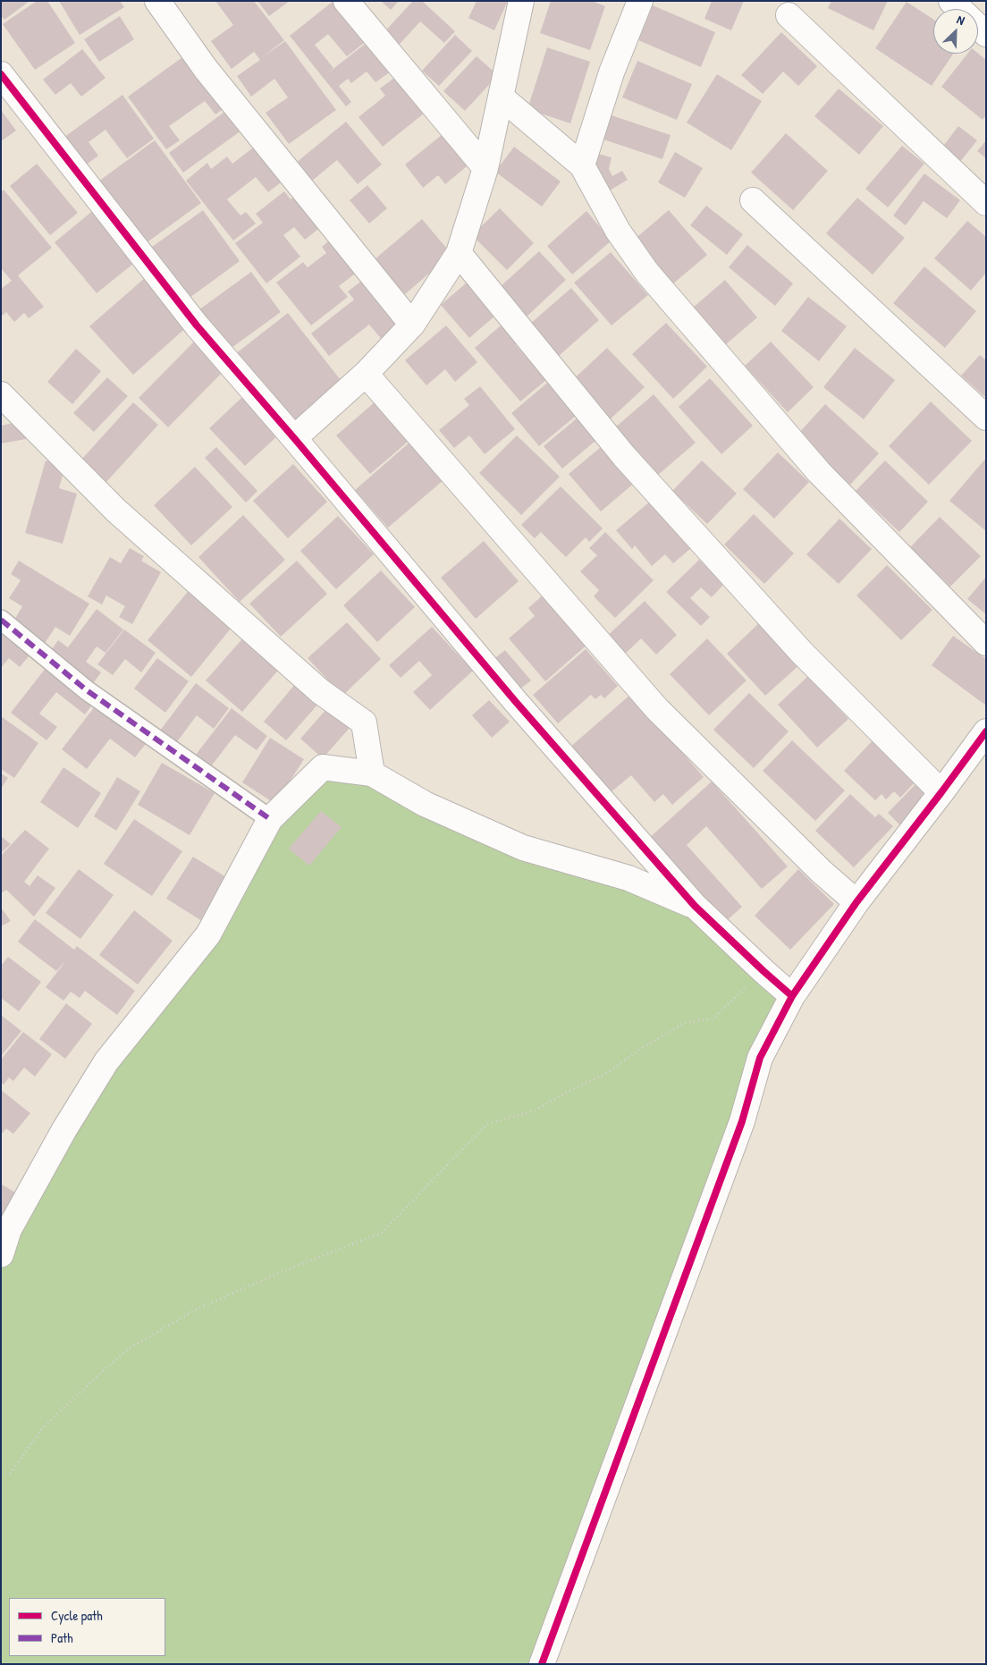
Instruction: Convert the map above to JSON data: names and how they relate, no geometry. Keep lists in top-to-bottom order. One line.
{"legend":["Cycle path","Path"],"north":"top right"}
